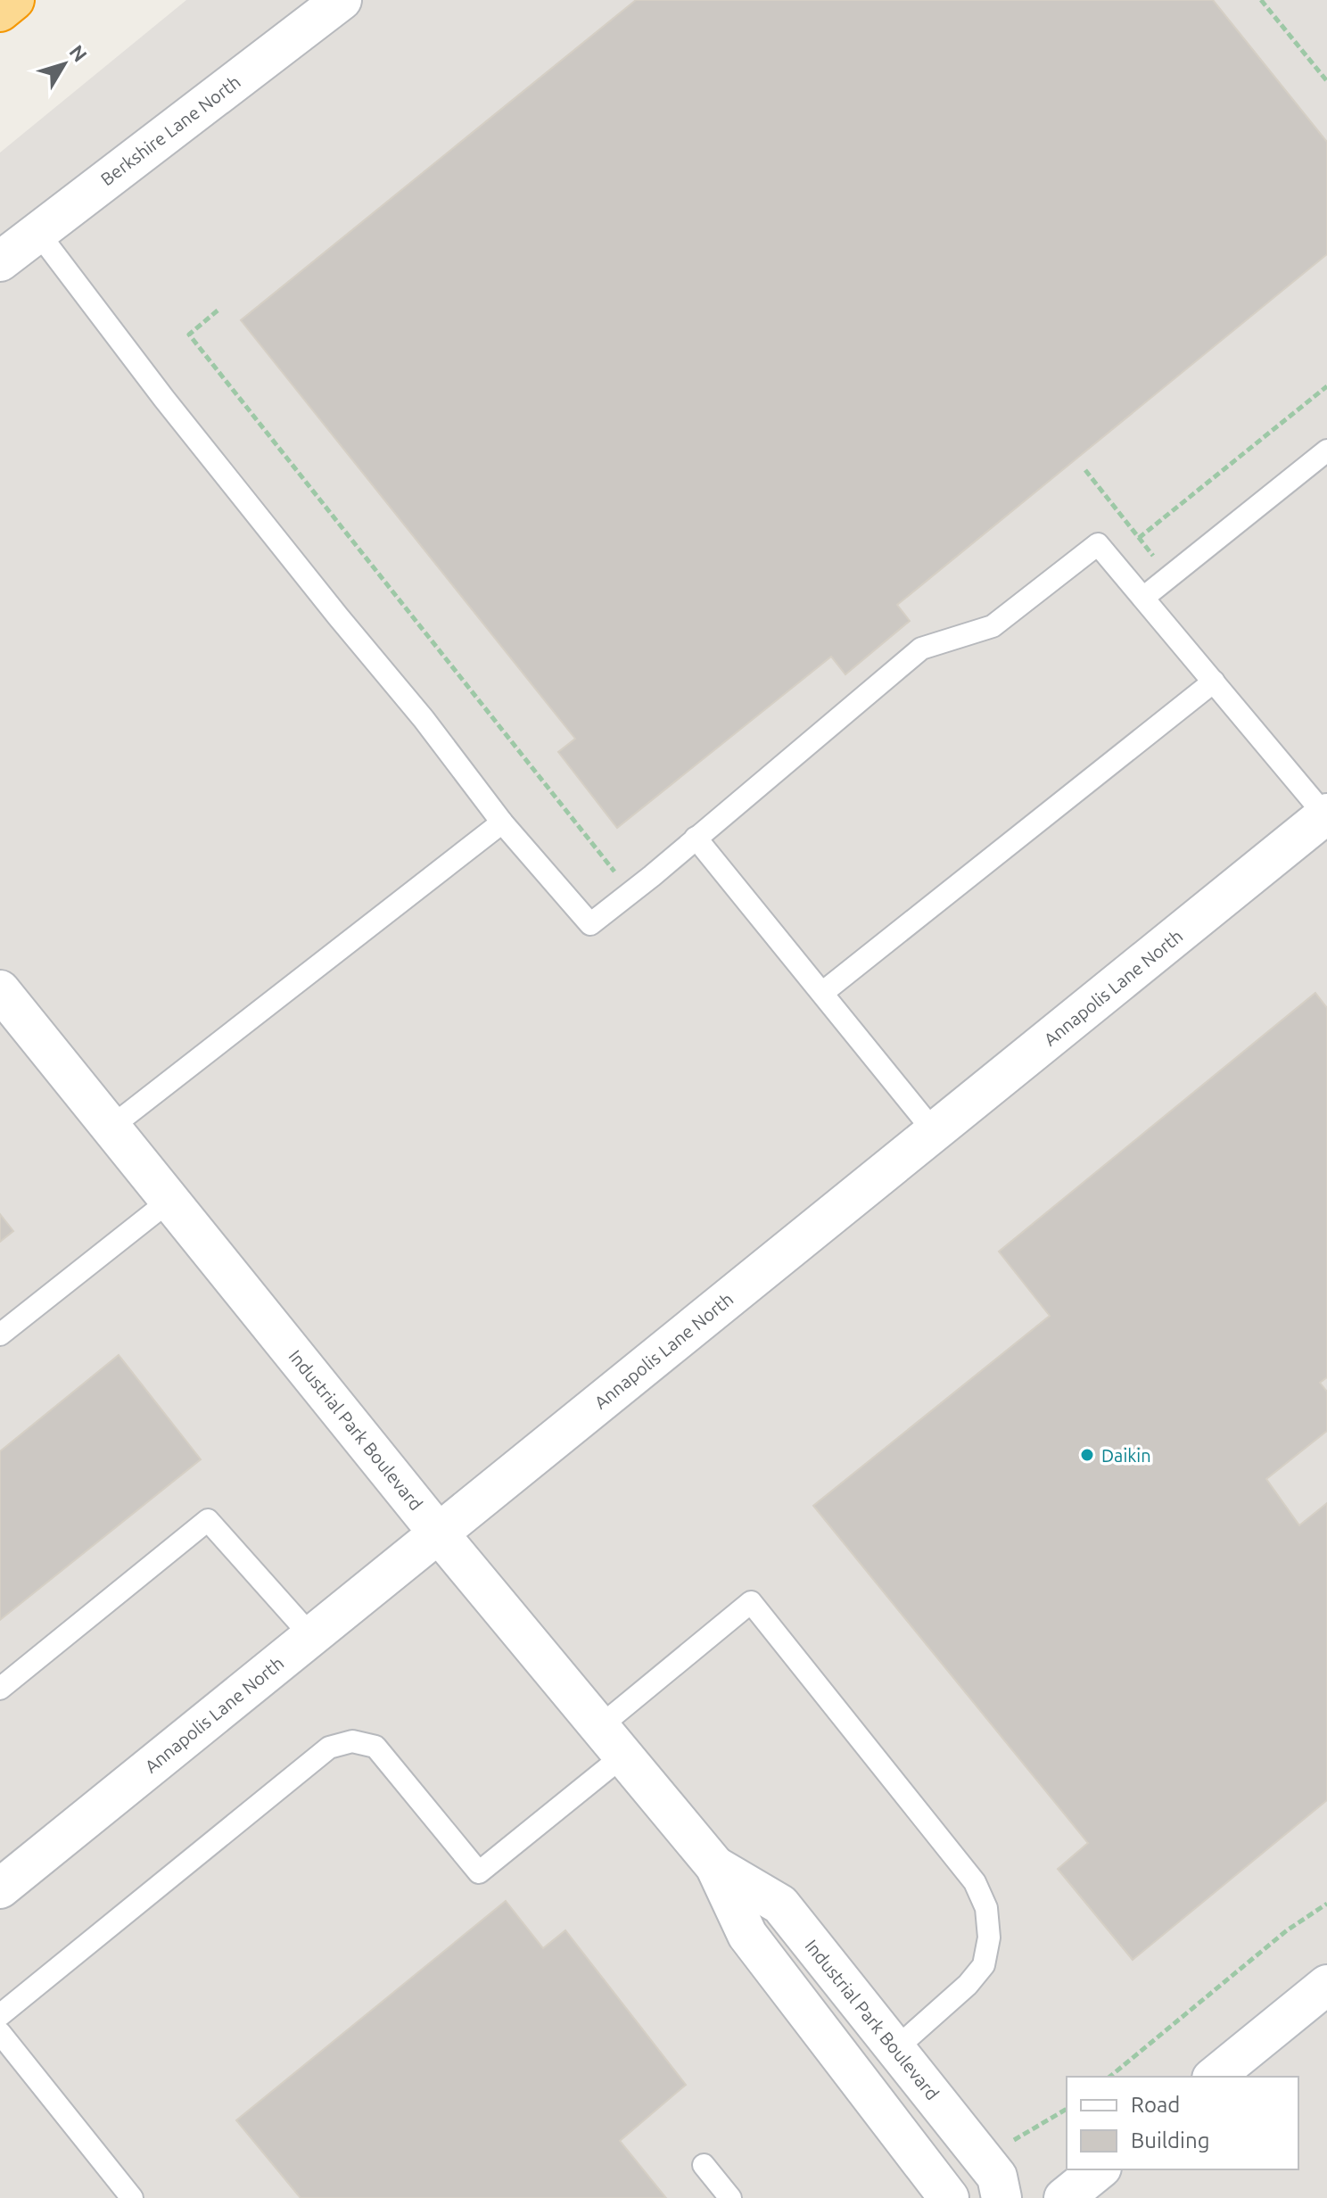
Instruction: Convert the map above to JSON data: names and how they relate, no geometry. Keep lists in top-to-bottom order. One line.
{"streets":{"street":["Berkshire Lane North","Annapolis Lane North","Industrial Park Boulevard"]},"crossings":[["Annapolis Lane North","Industrial Park Boulevard"]],"places":["Daikin"],"legend":["Road","Building"],"north":"top right"}
